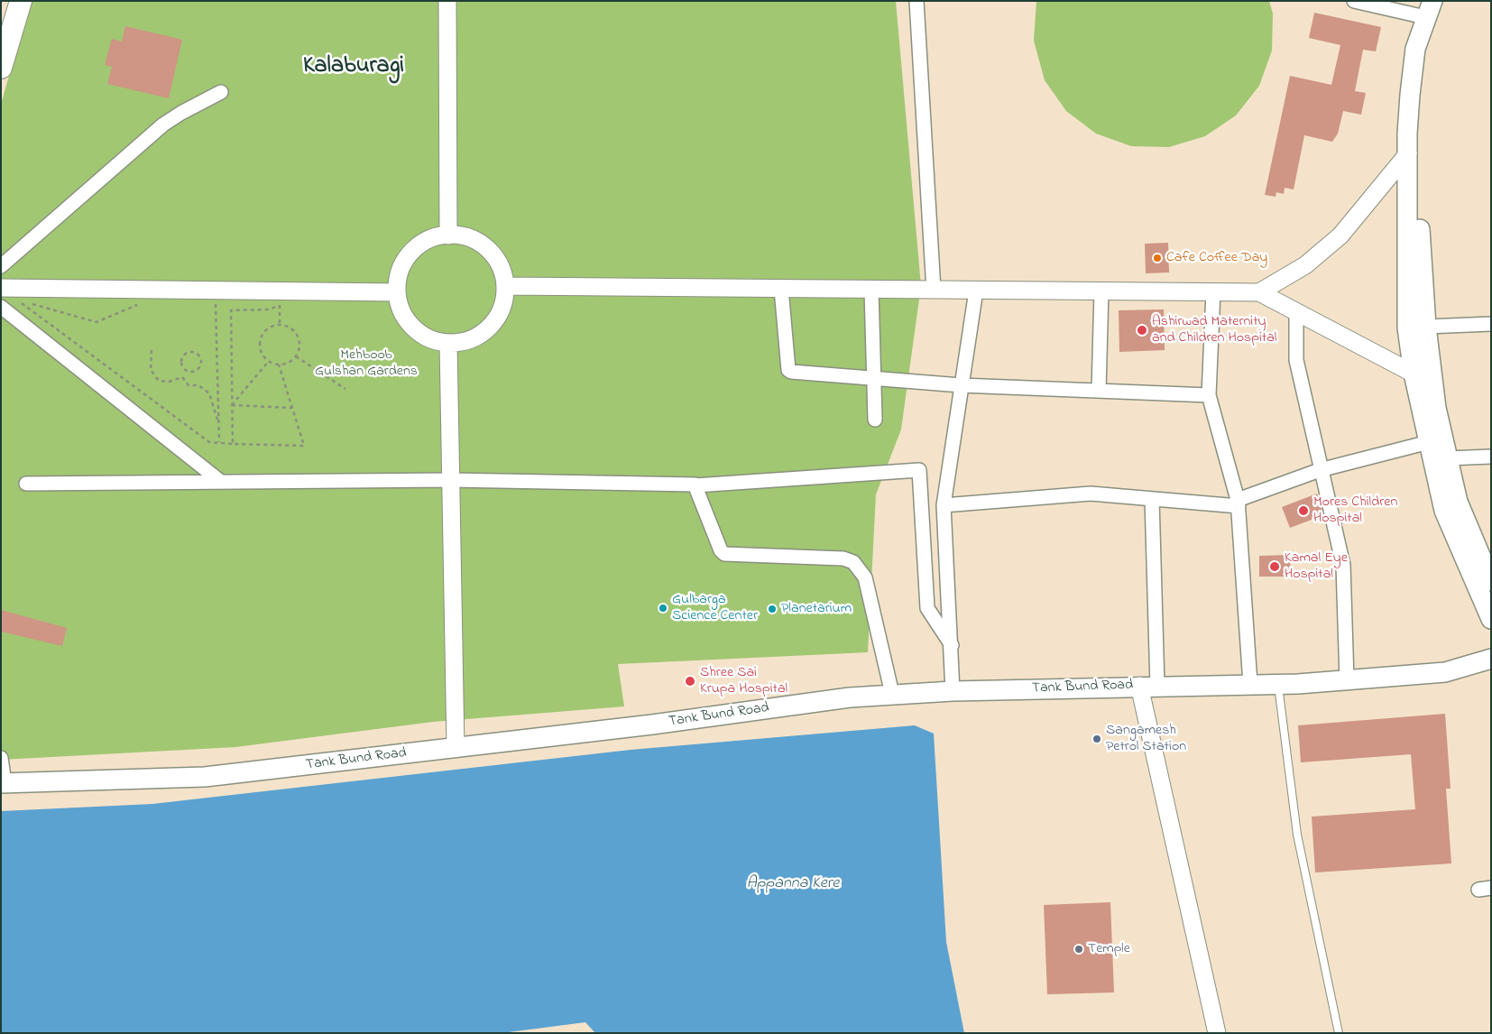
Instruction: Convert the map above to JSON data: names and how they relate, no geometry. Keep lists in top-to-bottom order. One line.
{"streets":{"main road":["Tank Bund Road"]},"districts":["Kalaburagi"],"water":["Appanna Kere"],"parks":["Mehboob Gulshan Gardens"],"places":["Cafe Coffee Day","Ashirwad Maternity and Children Hospital","Mores Children Hospital","Kamal Eye Hospital","Gulbarga Science Center","Planetarium","Shree Sai Krupa Hospital","Sangamesh Petrol Station","Temple"]}
